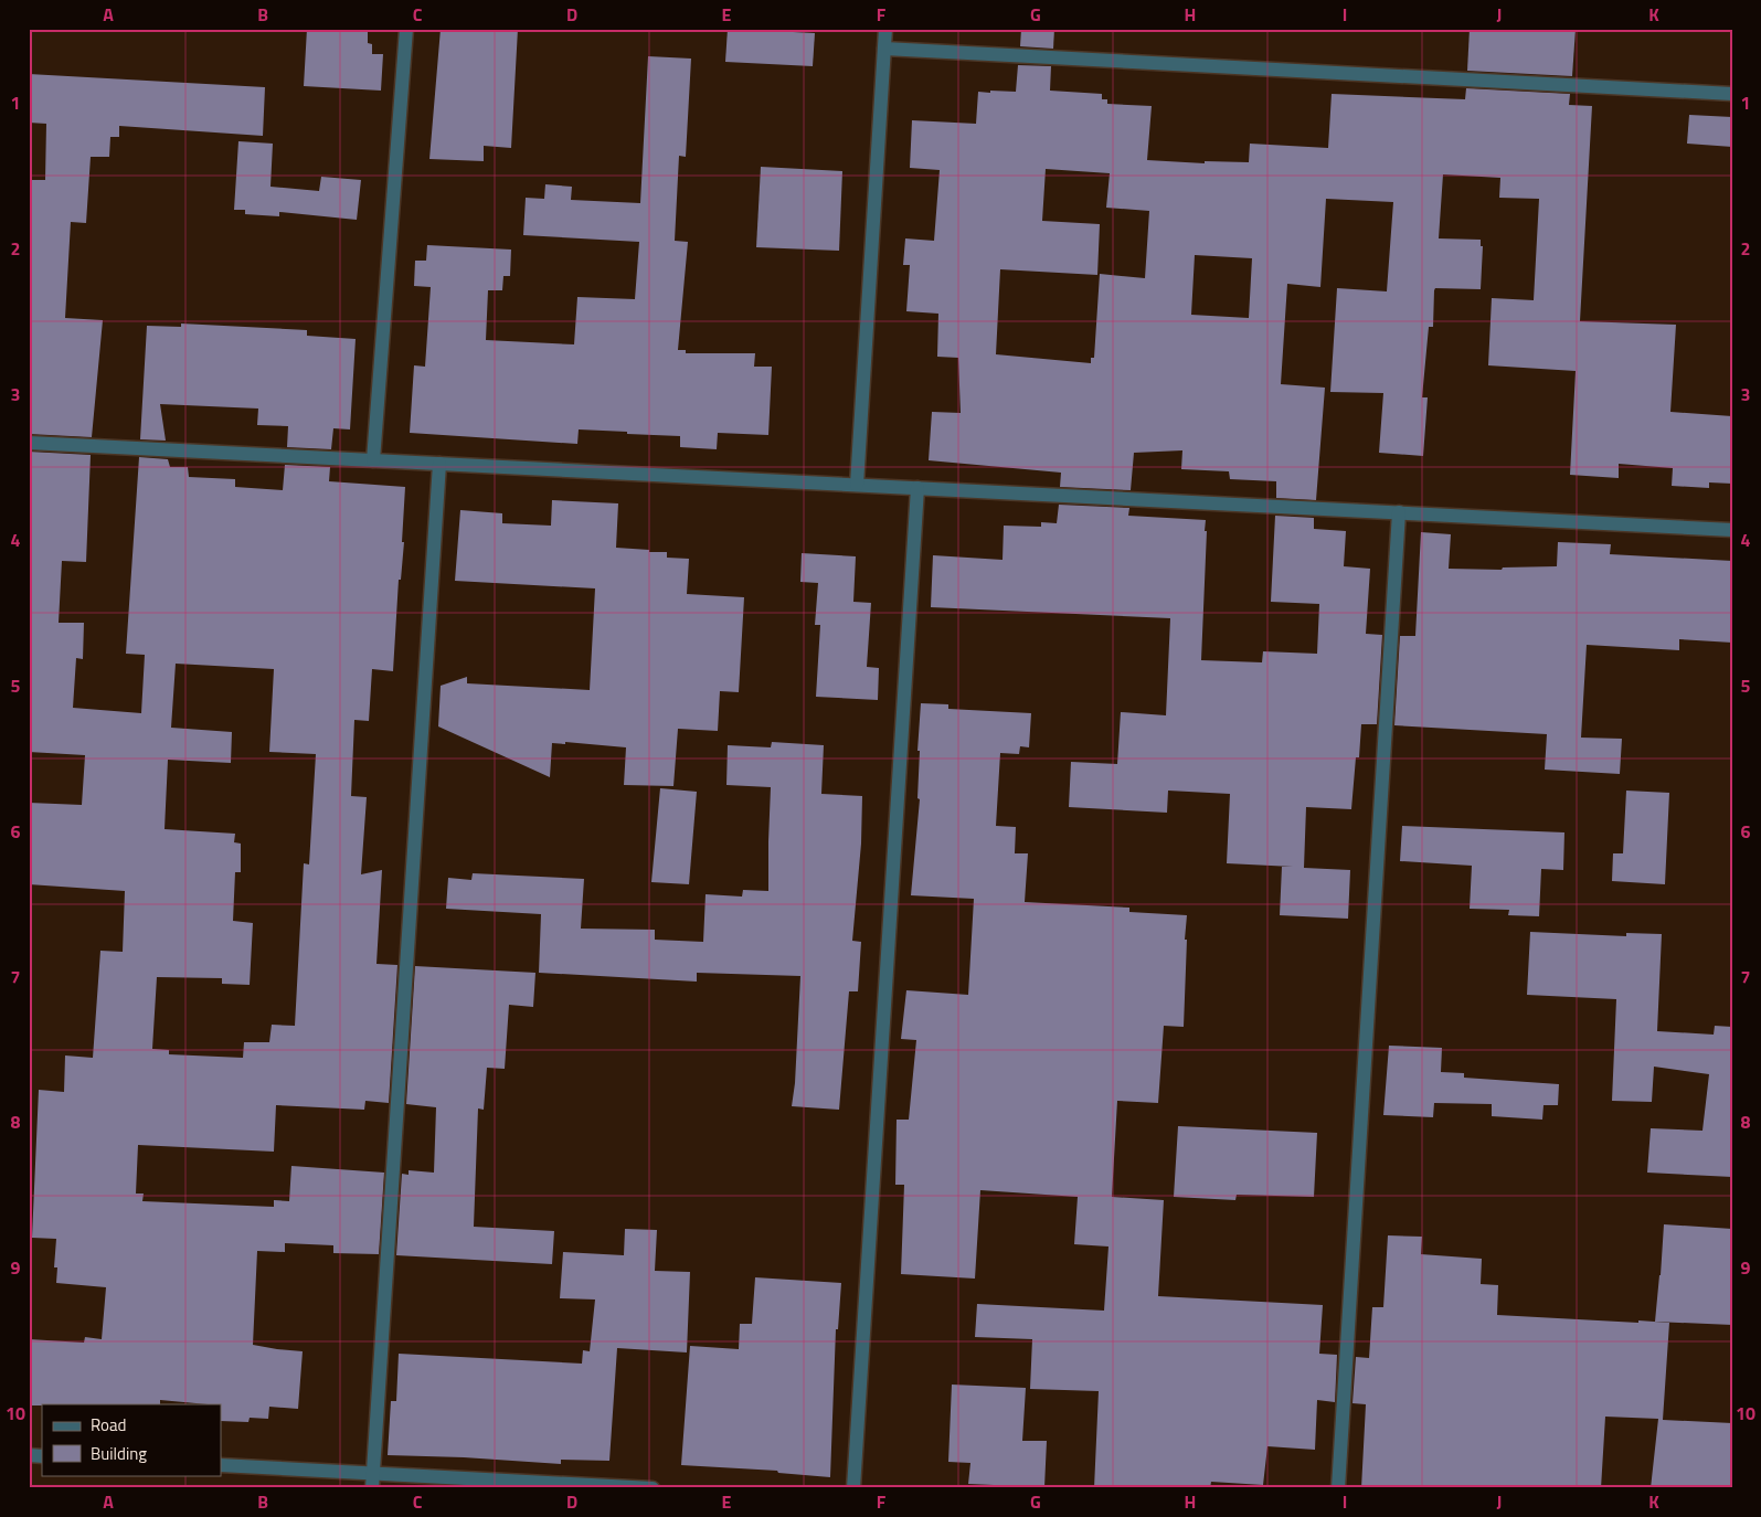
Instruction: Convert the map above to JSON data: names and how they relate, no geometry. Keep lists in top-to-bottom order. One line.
{"legend":["Road","Building"],"grid":{"columns":["A","B","C","D","E","F","G","H","I","J","K"],"rows":["1","2","3","4","5","6","7","8","9","10"]}}
